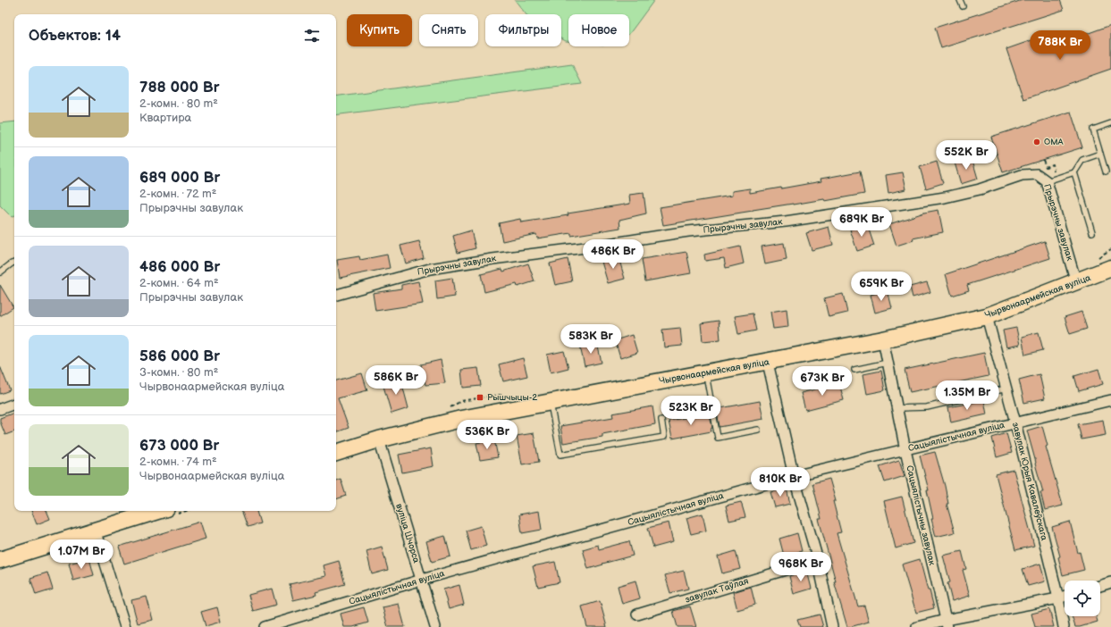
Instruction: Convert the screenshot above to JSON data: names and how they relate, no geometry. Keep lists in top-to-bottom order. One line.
{"streets":{"highway":["Чырвонаармейская вуліца"],"street":["Прырэчны завулак","Сацыялістычная вуліца","завулак Юрыя Кавалеўскага","Сацыялістычны завулак","вуліца Шчорса","завулак Таўлая"]},"crossings":[["Прырэчны завулак","Чырвонаармейская вуліца"],["Чырвонаармейская вуліца","завулак Юрыя Кавалеўскага"],["Чырвонаармейская вуліца","Сацыялістычны завулак"],["Чырвонаармейская вуліца","вуліца Шчорса"],["Сацыялістычная вуліца","завулак Юрыя Кавалеўскага"],["Сацыялістычная вуліца","Сацыялістычны завулак"],["Сацыялістычная вуліца","вуліца Шчорса"]],"places":{"other":["ОМА"],"transit":["Рышчыцы-2"]},"page":{"chip":["Купить","Снять","Фильтры","Новое"],"heading":"Объектов: 14","price":["788K Br","552K Br","689K Br","486K Br","659K Br","583K Br","586K Br","673K Br","1.35M Br","523K Br","536K Br","810K Br","1.07M Br","968K Br"],"list":[{"name":"788 000 Br","note":"2-комн. · 80 m² · Квартира"},{"name":"689 000 Br","note":"2-комн. · 72 m² · Прырэчны завулак"},{"name":"486 000 Br","note":"2-комн. · 64 m² · Прырэчны завулак"},{"name":"586 000 Br","note":"3-комн. · 80 m² · Чырвонаармейская вуліца"},{"name":"673 000 Br","note":"2-комн. · 74 m² · Чырвонаармейская вуліца"}]}}
